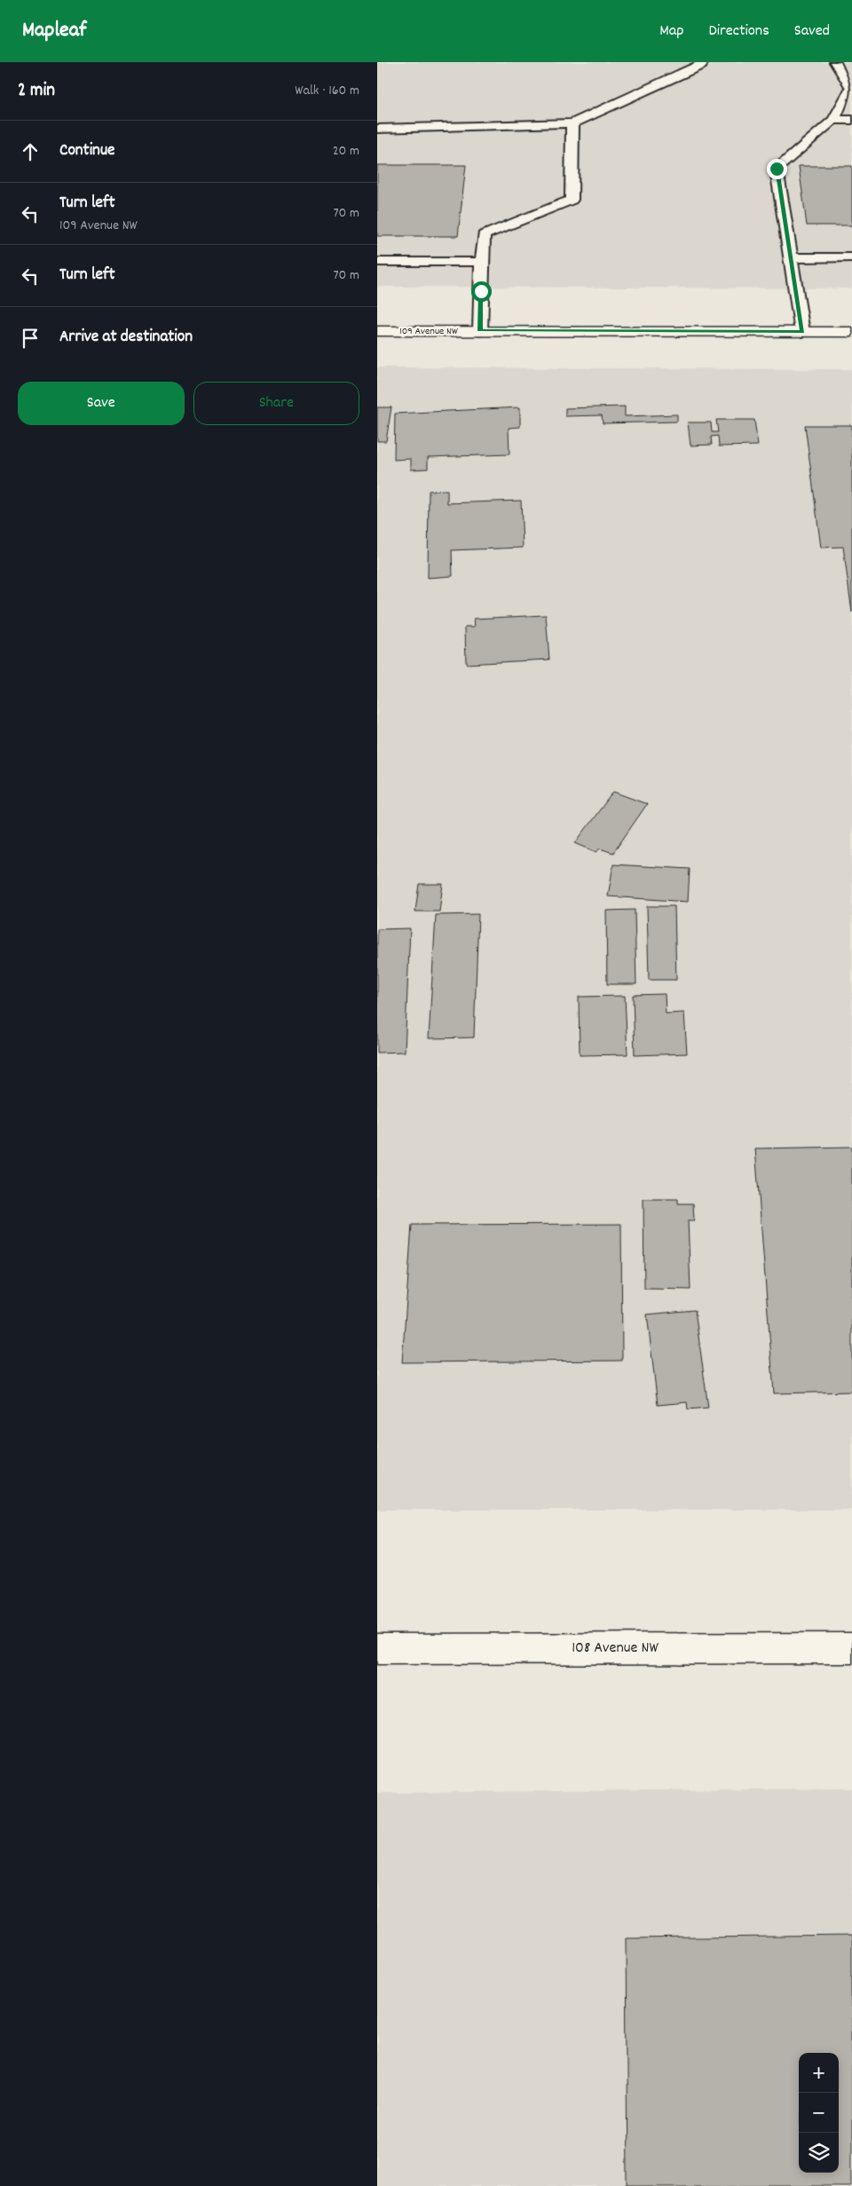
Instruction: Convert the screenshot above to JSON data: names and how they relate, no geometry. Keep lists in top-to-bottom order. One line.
{"streets":{"street":["109 Avenue NW","108 Avenue NW"]},"page":{"header":"Mapleaf","nav":["Map","Directions","Saved"],"heading":["2 min","Walk · 160 m"],"list":[["Continue","20 m"],["Turn left","109 Avenue NW","70 m"],["Turn left","70 m"],"Arrive at destination"],"buttons":["Save","Share"],"map_buttons":["+","−"]}}
